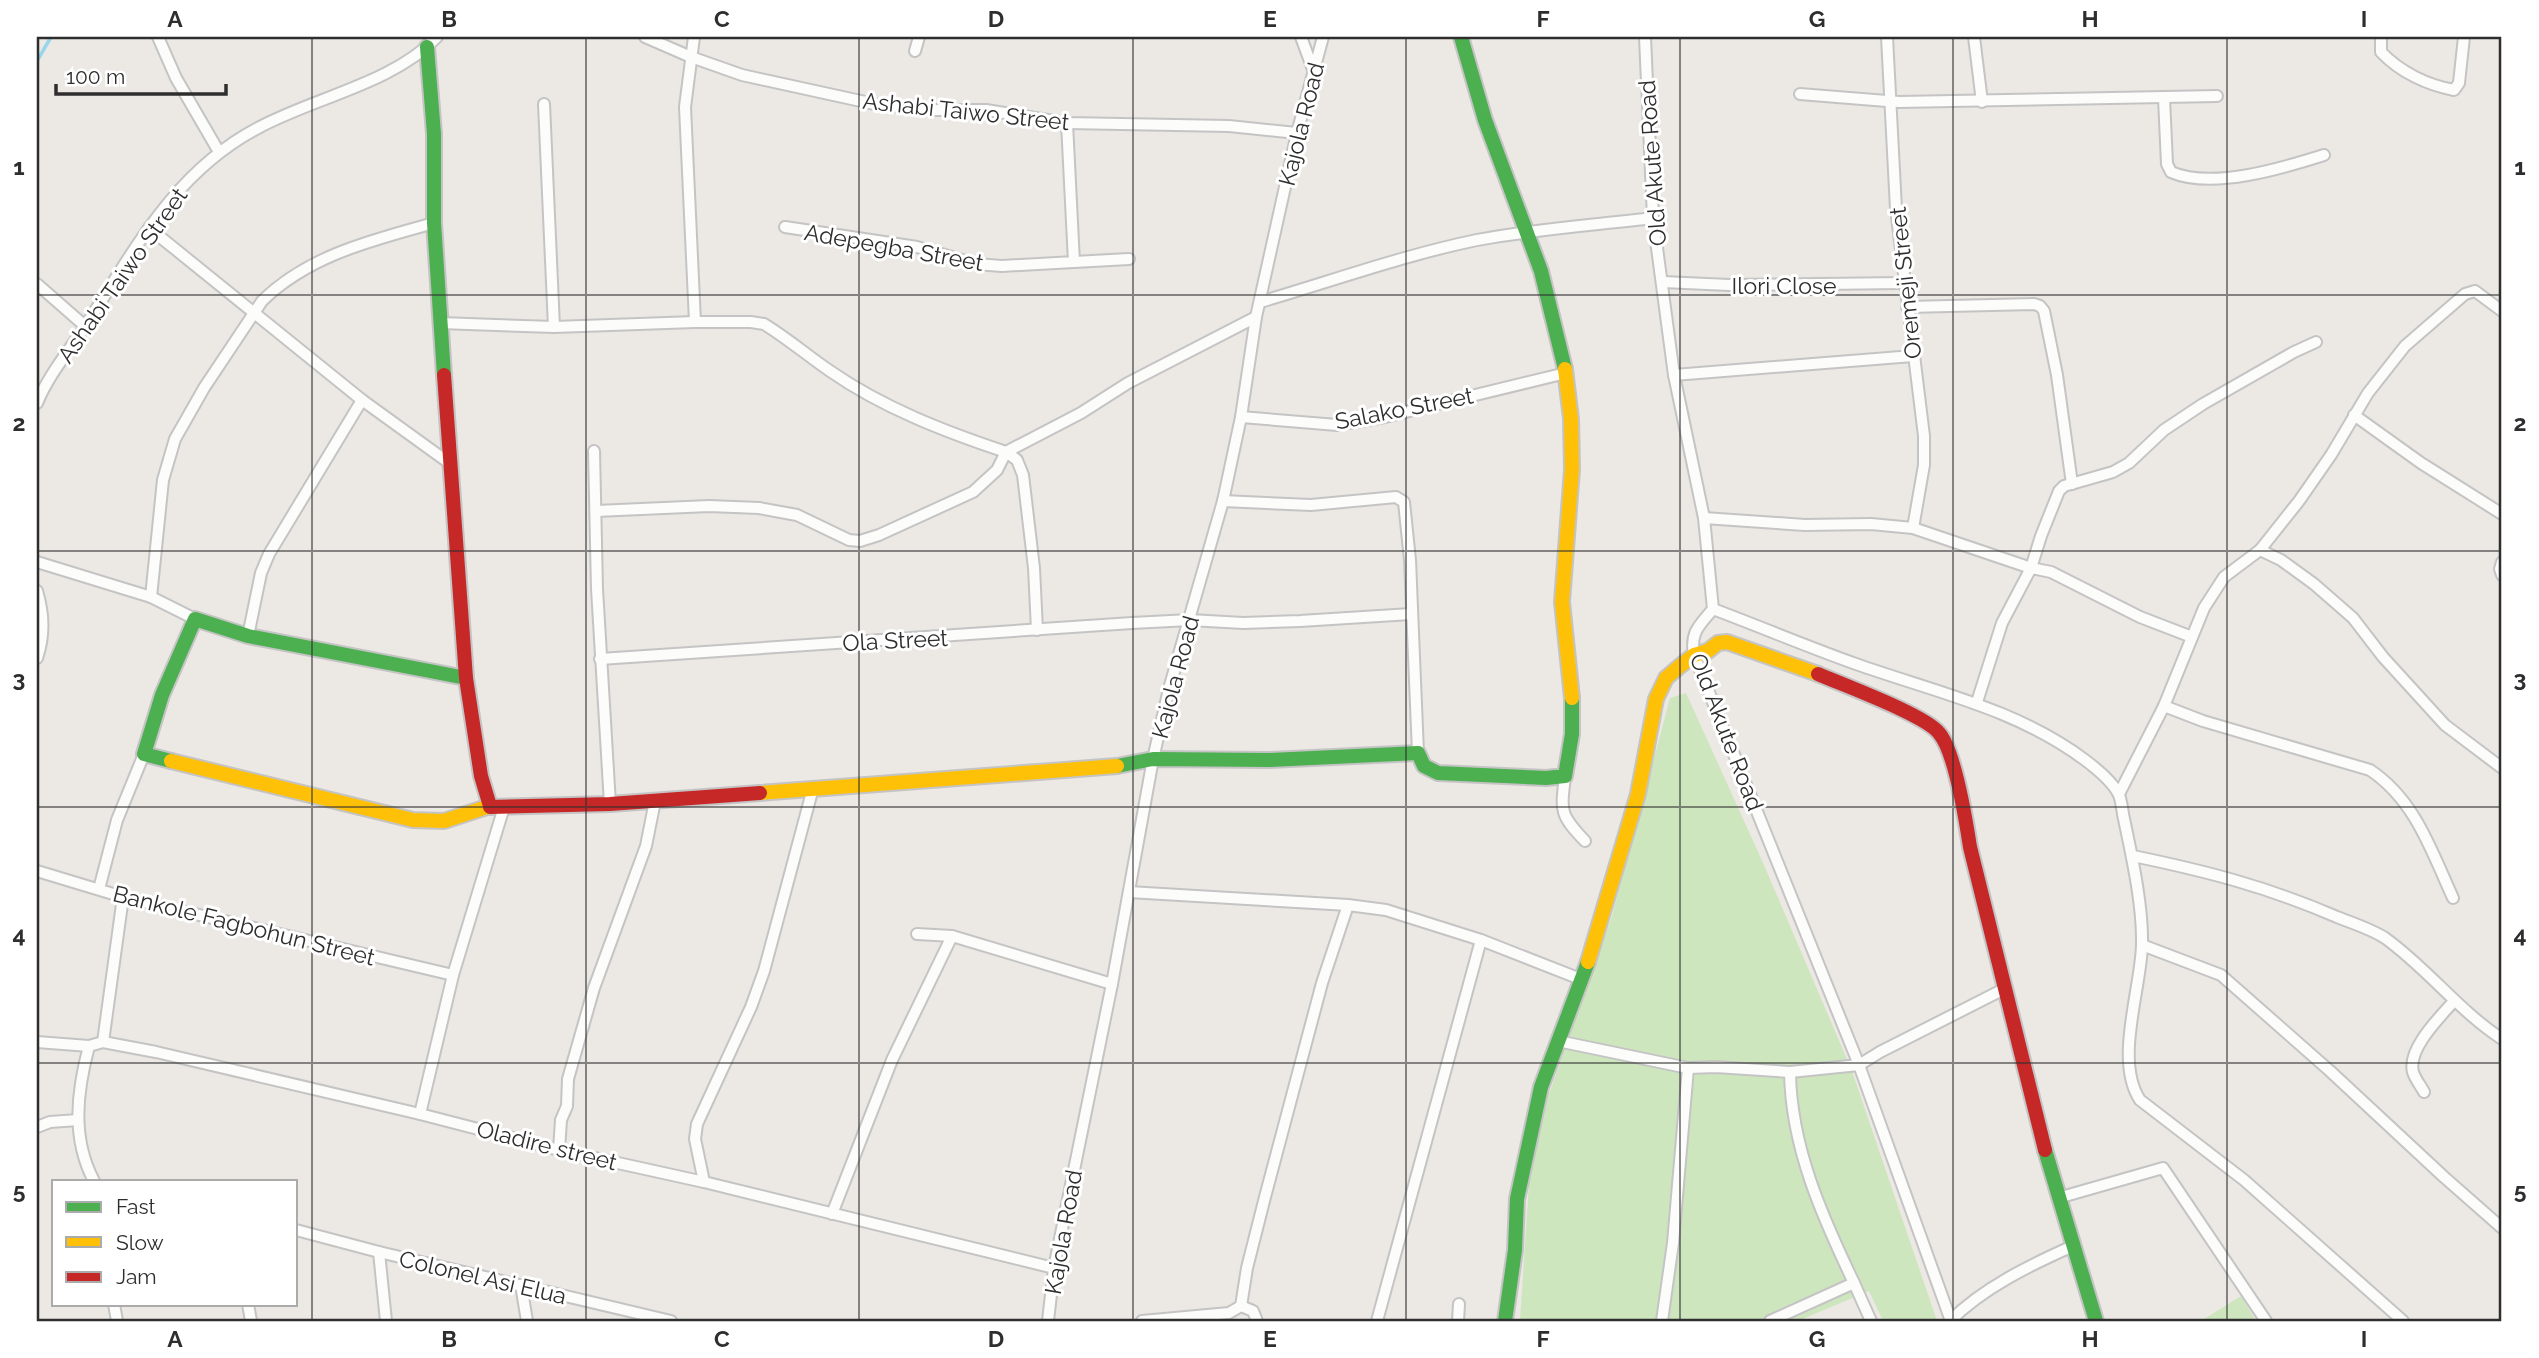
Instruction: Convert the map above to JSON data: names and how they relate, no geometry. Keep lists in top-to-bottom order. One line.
{"streets":{"street":["Ashabi Taiwo Street","Kajola Road","Old Akute Road","Adepegba Street","Oremeji Street","Ilori Close","Salako Street","Ola Street","Bankole Fagbohun Street","Oladire street","Colonel Asi Elua"]},"crossings":[["Ashabi Taiwo Street","Kajola Road"],["Kajola Road","Salako Street"],["Kajola Road","Ola Street"],["Kajola Road","Oladire street"],["Old Akute Road","Ilori Close"],["Oremeji Street","Ilori Close"]],"legend":["Fast","Slow","Jam"],"scale_bar":"100 m","grid":{"columns":["A","B","C","D","E","F","G","H","I"],"rows":["1","2","3","4","5"]}}
